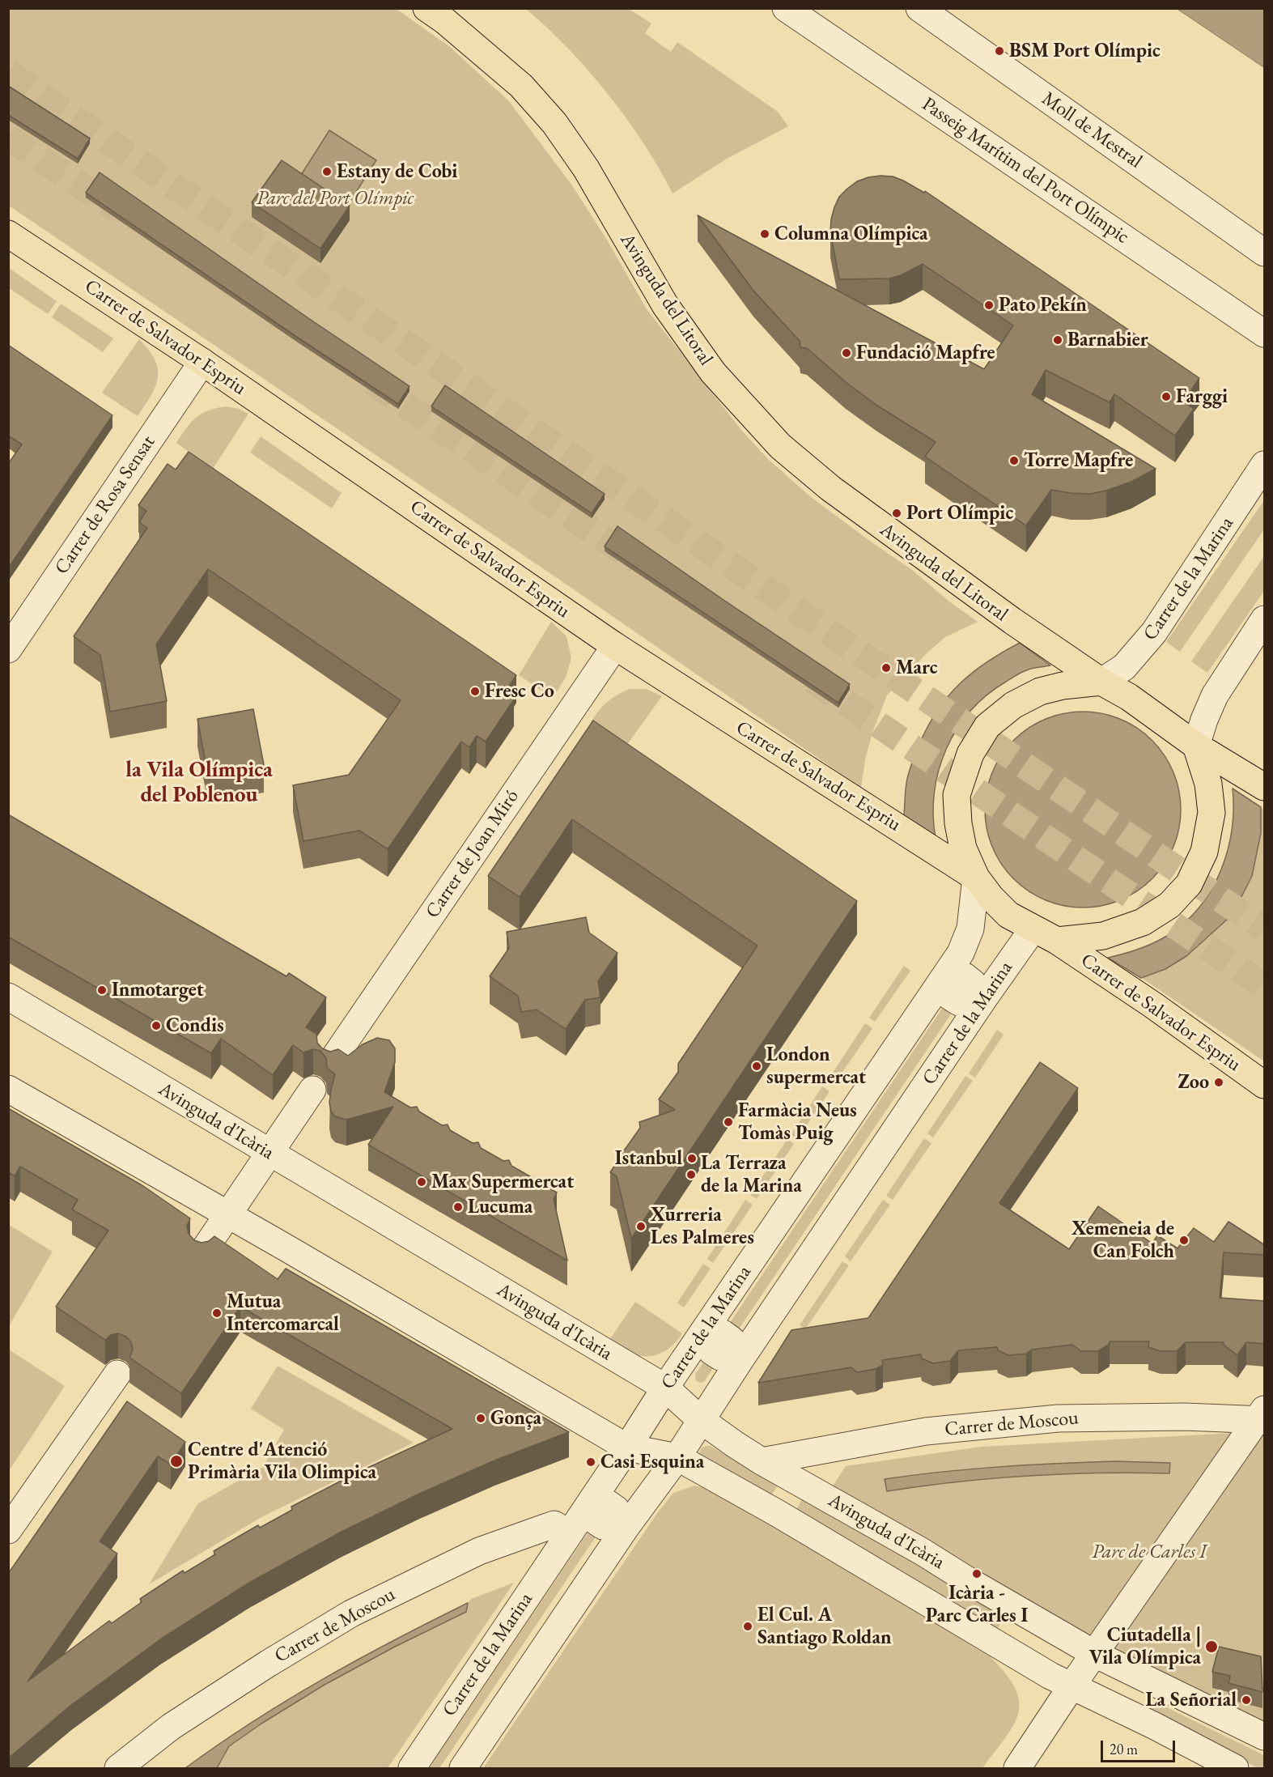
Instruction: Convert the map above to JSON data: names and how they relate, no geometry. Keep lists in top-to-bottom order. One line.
{"streets":{"main road":["Avinguda del Litoral","Carrer de Salvador Espriu"],"street":["Moll de Mestral","Passeig Marítim del Port Olímpic","Carrer de Rosa Sensat","Carrer de la Marina","Carrer de Joan Miró","Avinguda d'Icària","Carrer de Moscou"]},"crossings":[["Avinguda del Litoral","Carrer de la Marina"],["Carrer de Salvador Espriu","Carrer de Rosa Sensat"],["Carrer de Salvador Espriu","Carrer de la Marina"],["Carrer de Salvador Espriu","Carrer de Joan Miró"],["Carrer de la Marina","Avinguda d'Icària"],["Carrer de la Marina","Carrer de Moscou"],["Avinguda d'Icària","Carrer de Moscou"]],"districts":["la Vila Olímpica del Poblenou"],"parks":["Parc del Port Olímpic","Parc de Carles I"],"places":["BSM Port Olímpic","Estany de Cobi","Columna Olímpica","Pato Pekín","Barnabier","Fundació Mapfre","Farggi","Torre Mapfre","Port Olímpic","Marc","Fresc Co","Inmotarget","Condis","London supermercat","Zoo","Farmàcia Neus Tomàs Puig","Istanbul","La Terraza de la Marina","Max Supermercat","Lucuma","Xurreria Les Palmeres","Xemeneia de Can Folch","Mutua Intercomarcal","Gonça","Centre d'Atenció Primària Vila Olimpica","Casi Esquina","Icària - Parc Carles I","El Cul. A Santiago Roldan","Ciutadella | Vila Olímpica","La Señorial"],"scale_bar":"20 m"}
